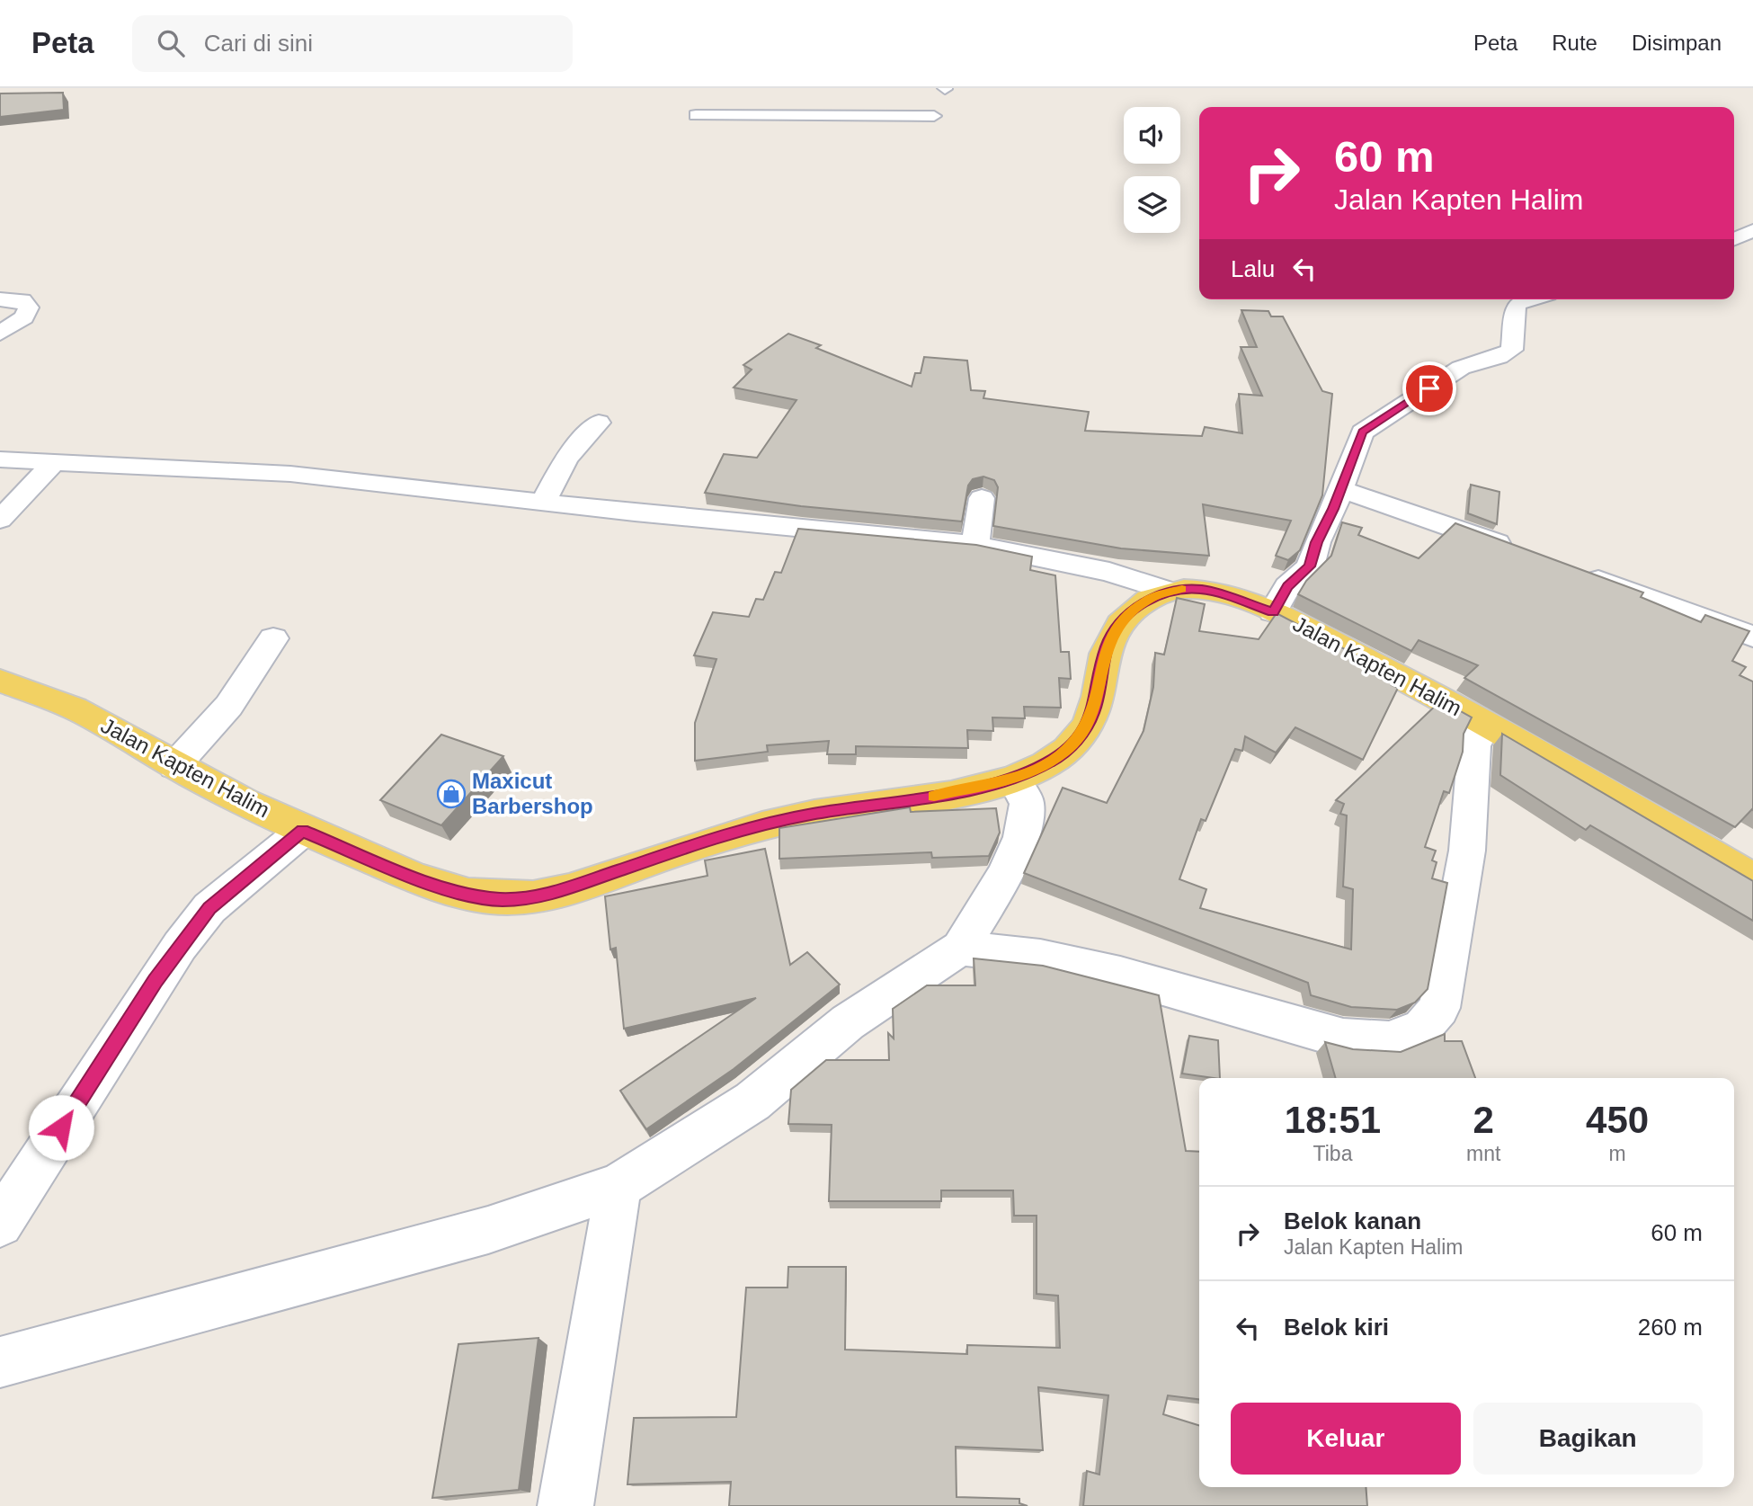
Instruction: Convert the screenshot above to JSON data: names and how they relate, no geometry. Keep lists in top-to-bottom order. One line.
{"streets":{"main road":["Jalan Kapten Halim"]},"places":{"shop":["Maxicut Barbershop"]},"page":{"header":"Peta","search":"Cari di sini","nav":["Peta","Rute","Disimpan"],"turn":["60 m","Jalan Kapten Halim"],"then":"Lalu","eta":["18:51","Tiba","2","mnt","450","m"],"list":[{"name":"Belok kanan","note":"Jalan Kapten Halim","value":"60 m"},{"name":"Belok kiri","value":"260 m"}],"buttons":["Keluar","Bagikan"]}}
